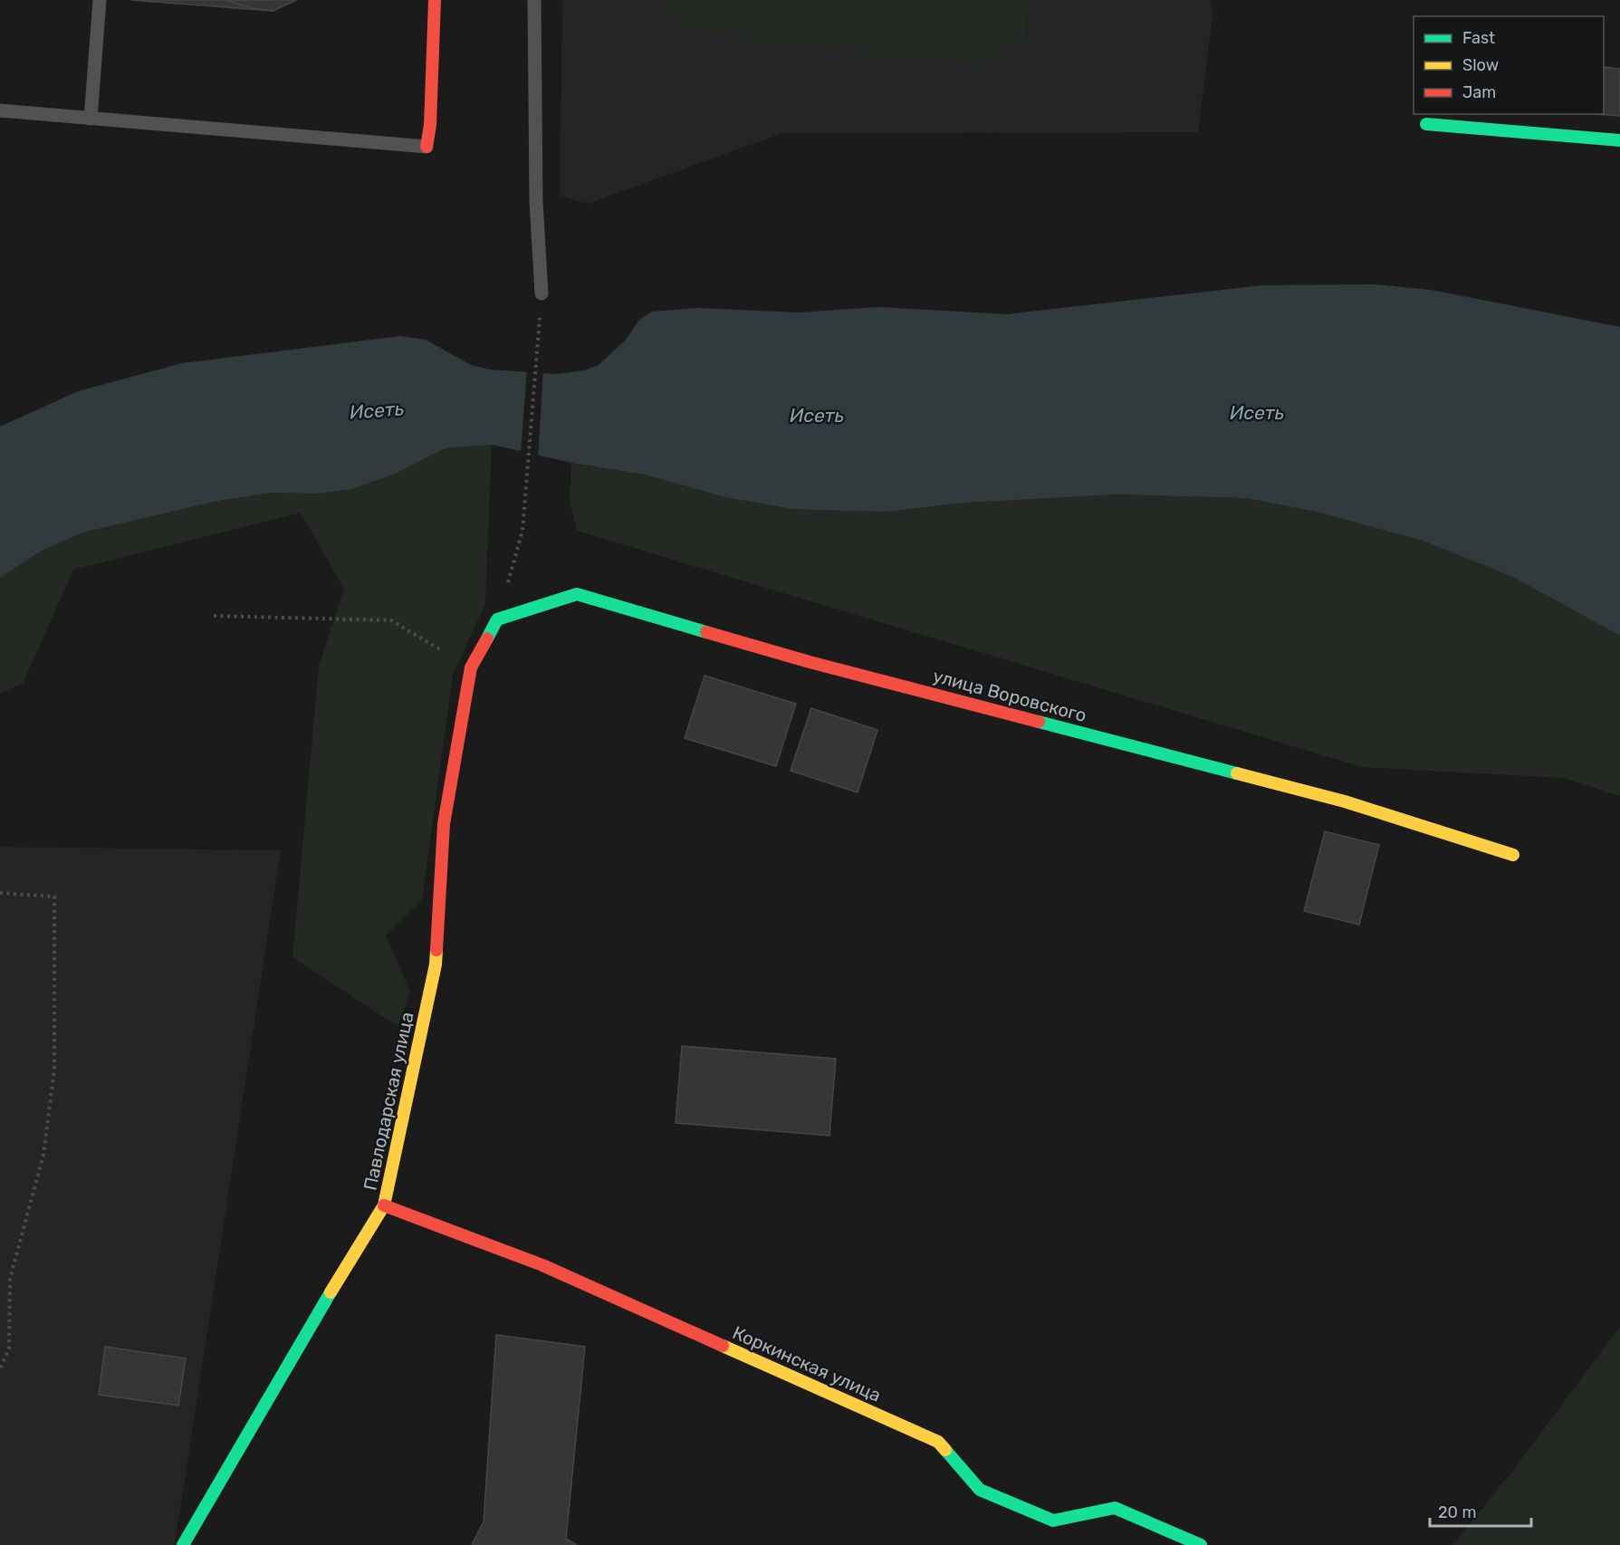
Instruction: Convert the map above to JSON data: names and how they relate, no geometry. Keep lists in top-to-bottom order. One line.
{"streets":{"street":["улица Воровского","Павлодарская улица","Коркинская улица"]},"crossings":[["улица Воровского","Павлодарская улица"],["Павлодарская улица","Коркинская улица"]],"water":["Исеть"],"legend":["Fast","Slow","Jam"],"scale_bar":"20 m"}
